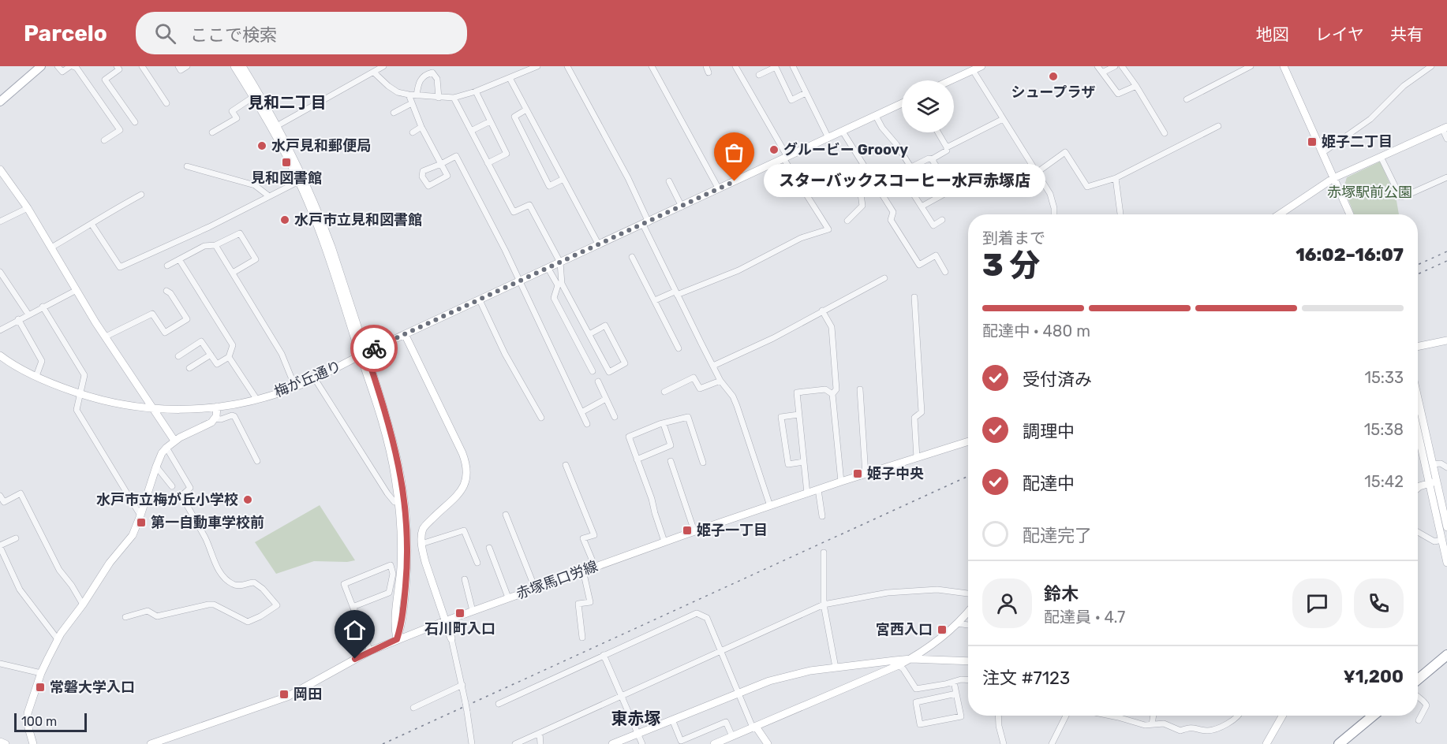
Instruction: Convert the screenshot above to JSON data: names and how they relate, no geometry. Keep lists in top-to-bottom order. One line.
{"streets":{"street":["梅が丘通り","赤塚馬口労線"]},"districts":["見和二丁目","東赤塚"],"parks":["赤塚駅前公園"],"places":{"other":["シュープラザ","水戸見和郵便局","グルービー Groovy","スターバックスコーヒー水戸赤塚店","水戸市立見和図書館","水戸市立梅が丘小学校"],"transit":["姫子二丁目","見和図書館","姫子中央","第一自動車学校前","姫子一丁目","石川町入口","宮西入口","常磐大学入口","岡田"]},"scale_bar":"100 m","page":{"header":"Parcelo","search":"ここで検索","nav":["地図","レイヤ","共有"],"bubble":"スターバックスコーヒー水戸赤塚店","heading":["3 分","到着まで","16:02–16:07"],"panel":["鈴木","配達員 · 4.7","注文 #7123","¥1,200"],"bar":"配達中 · 480 m","list":[["受付済み","15:33"],["調理中","15:38"],["配達中","15:42"],"配達完了"],"scale":"100 m"}}
